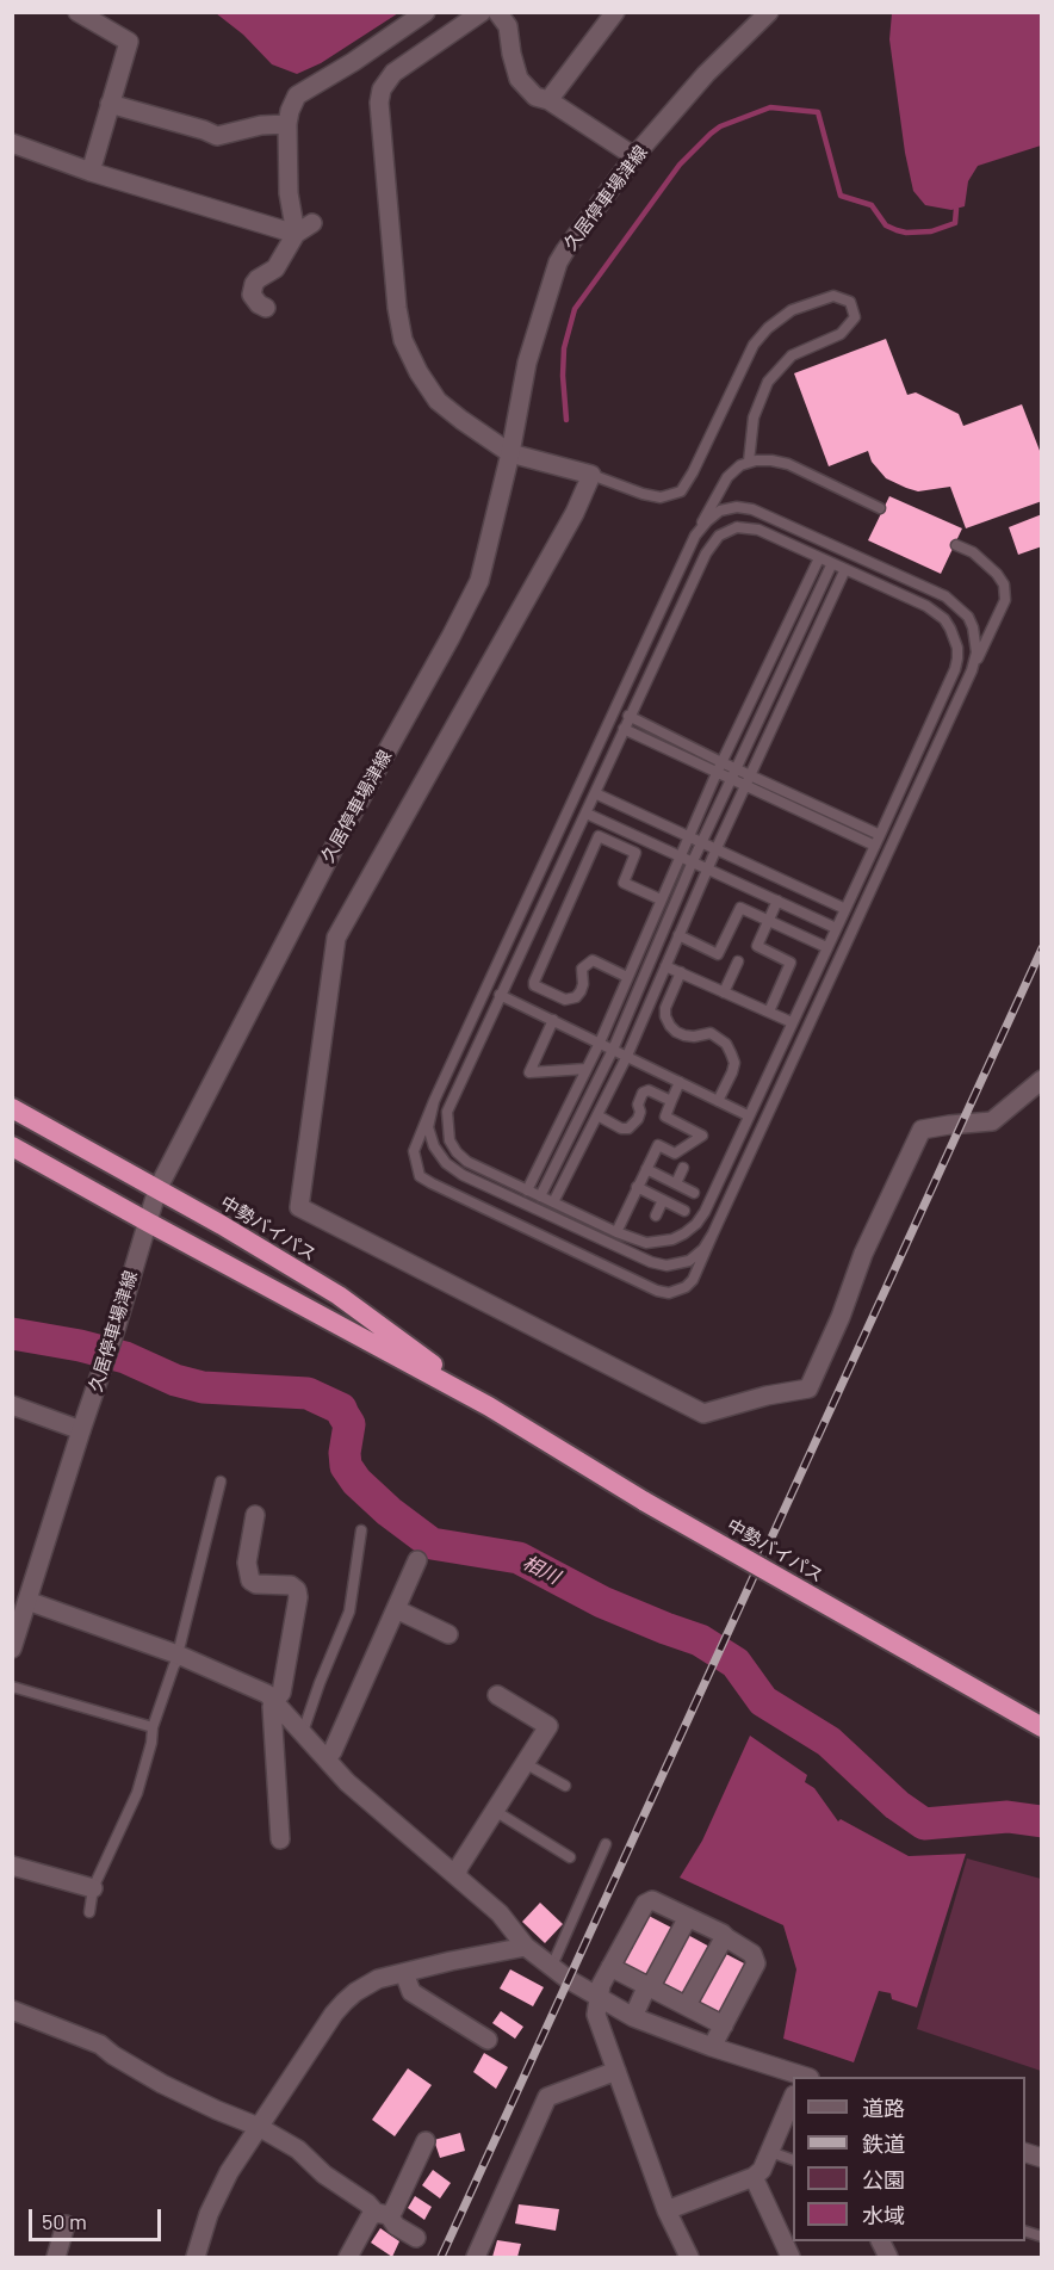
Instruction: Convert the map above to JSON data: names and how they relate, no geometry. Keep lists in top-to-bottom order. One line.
{"streets":{"highway":["中勢バイパス"],"street":["久居停車場津線"]},"crossings":[["久居停車場津線","中勢バイパス"]],"water":["相川"],"legend":["道路","鉄道","公園","水域"],"scale_bar":"50 m"}
